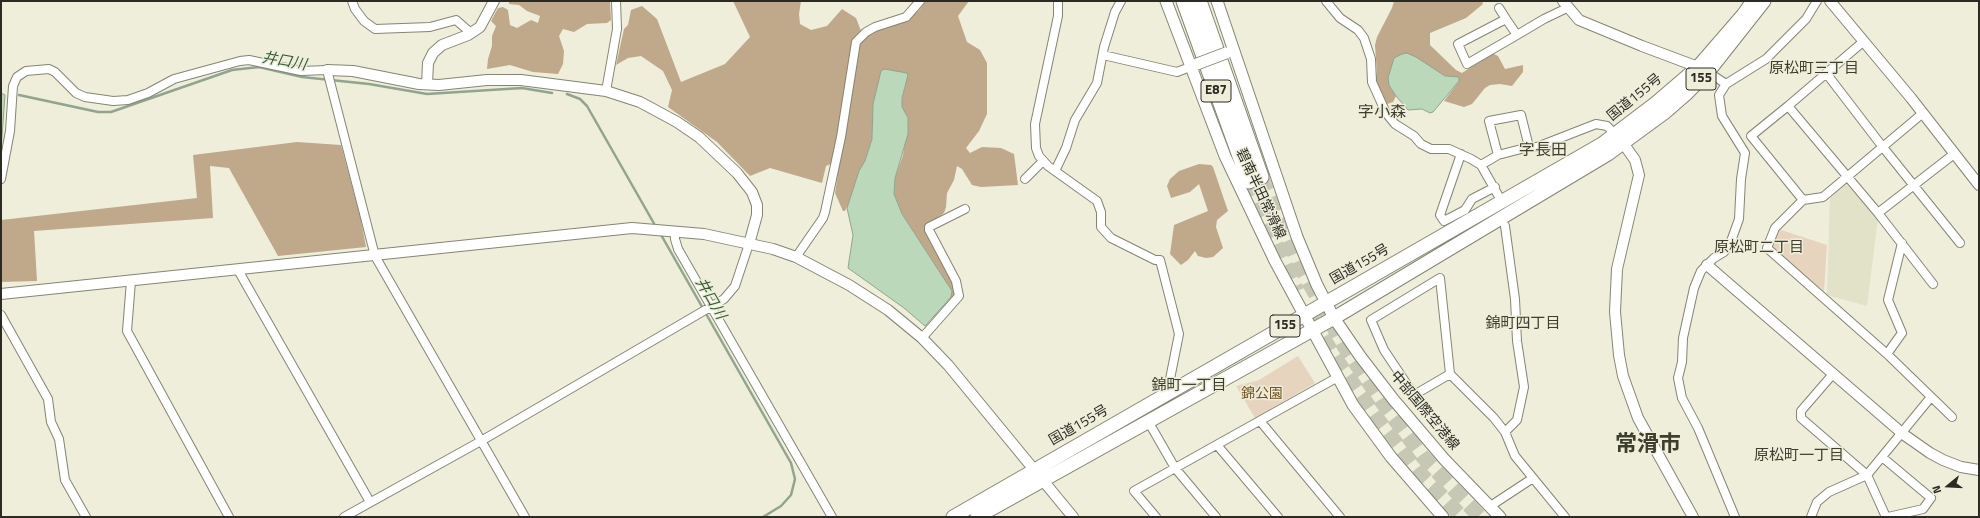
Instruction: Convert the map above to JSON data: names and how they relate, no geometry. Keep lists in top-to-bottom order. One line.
{"streets":{"highway":["155","E87","国道155号"],"main road":["碧南半田常滑線","中部国際空港線"]},"crossings":[["国道155号","碧南半田常滑線"],["国道155号","中部国際空港線"],["碧南半田常滑線","中部国際空港線"]],"districts":["原松町三丁目","字小森","字長田","原松町二丁目","錦町四丁目","錦町一丁目","常滑市","原松町一丁目"],"water":["井口川"],"parks":["錦公園"],"north":"left"}
